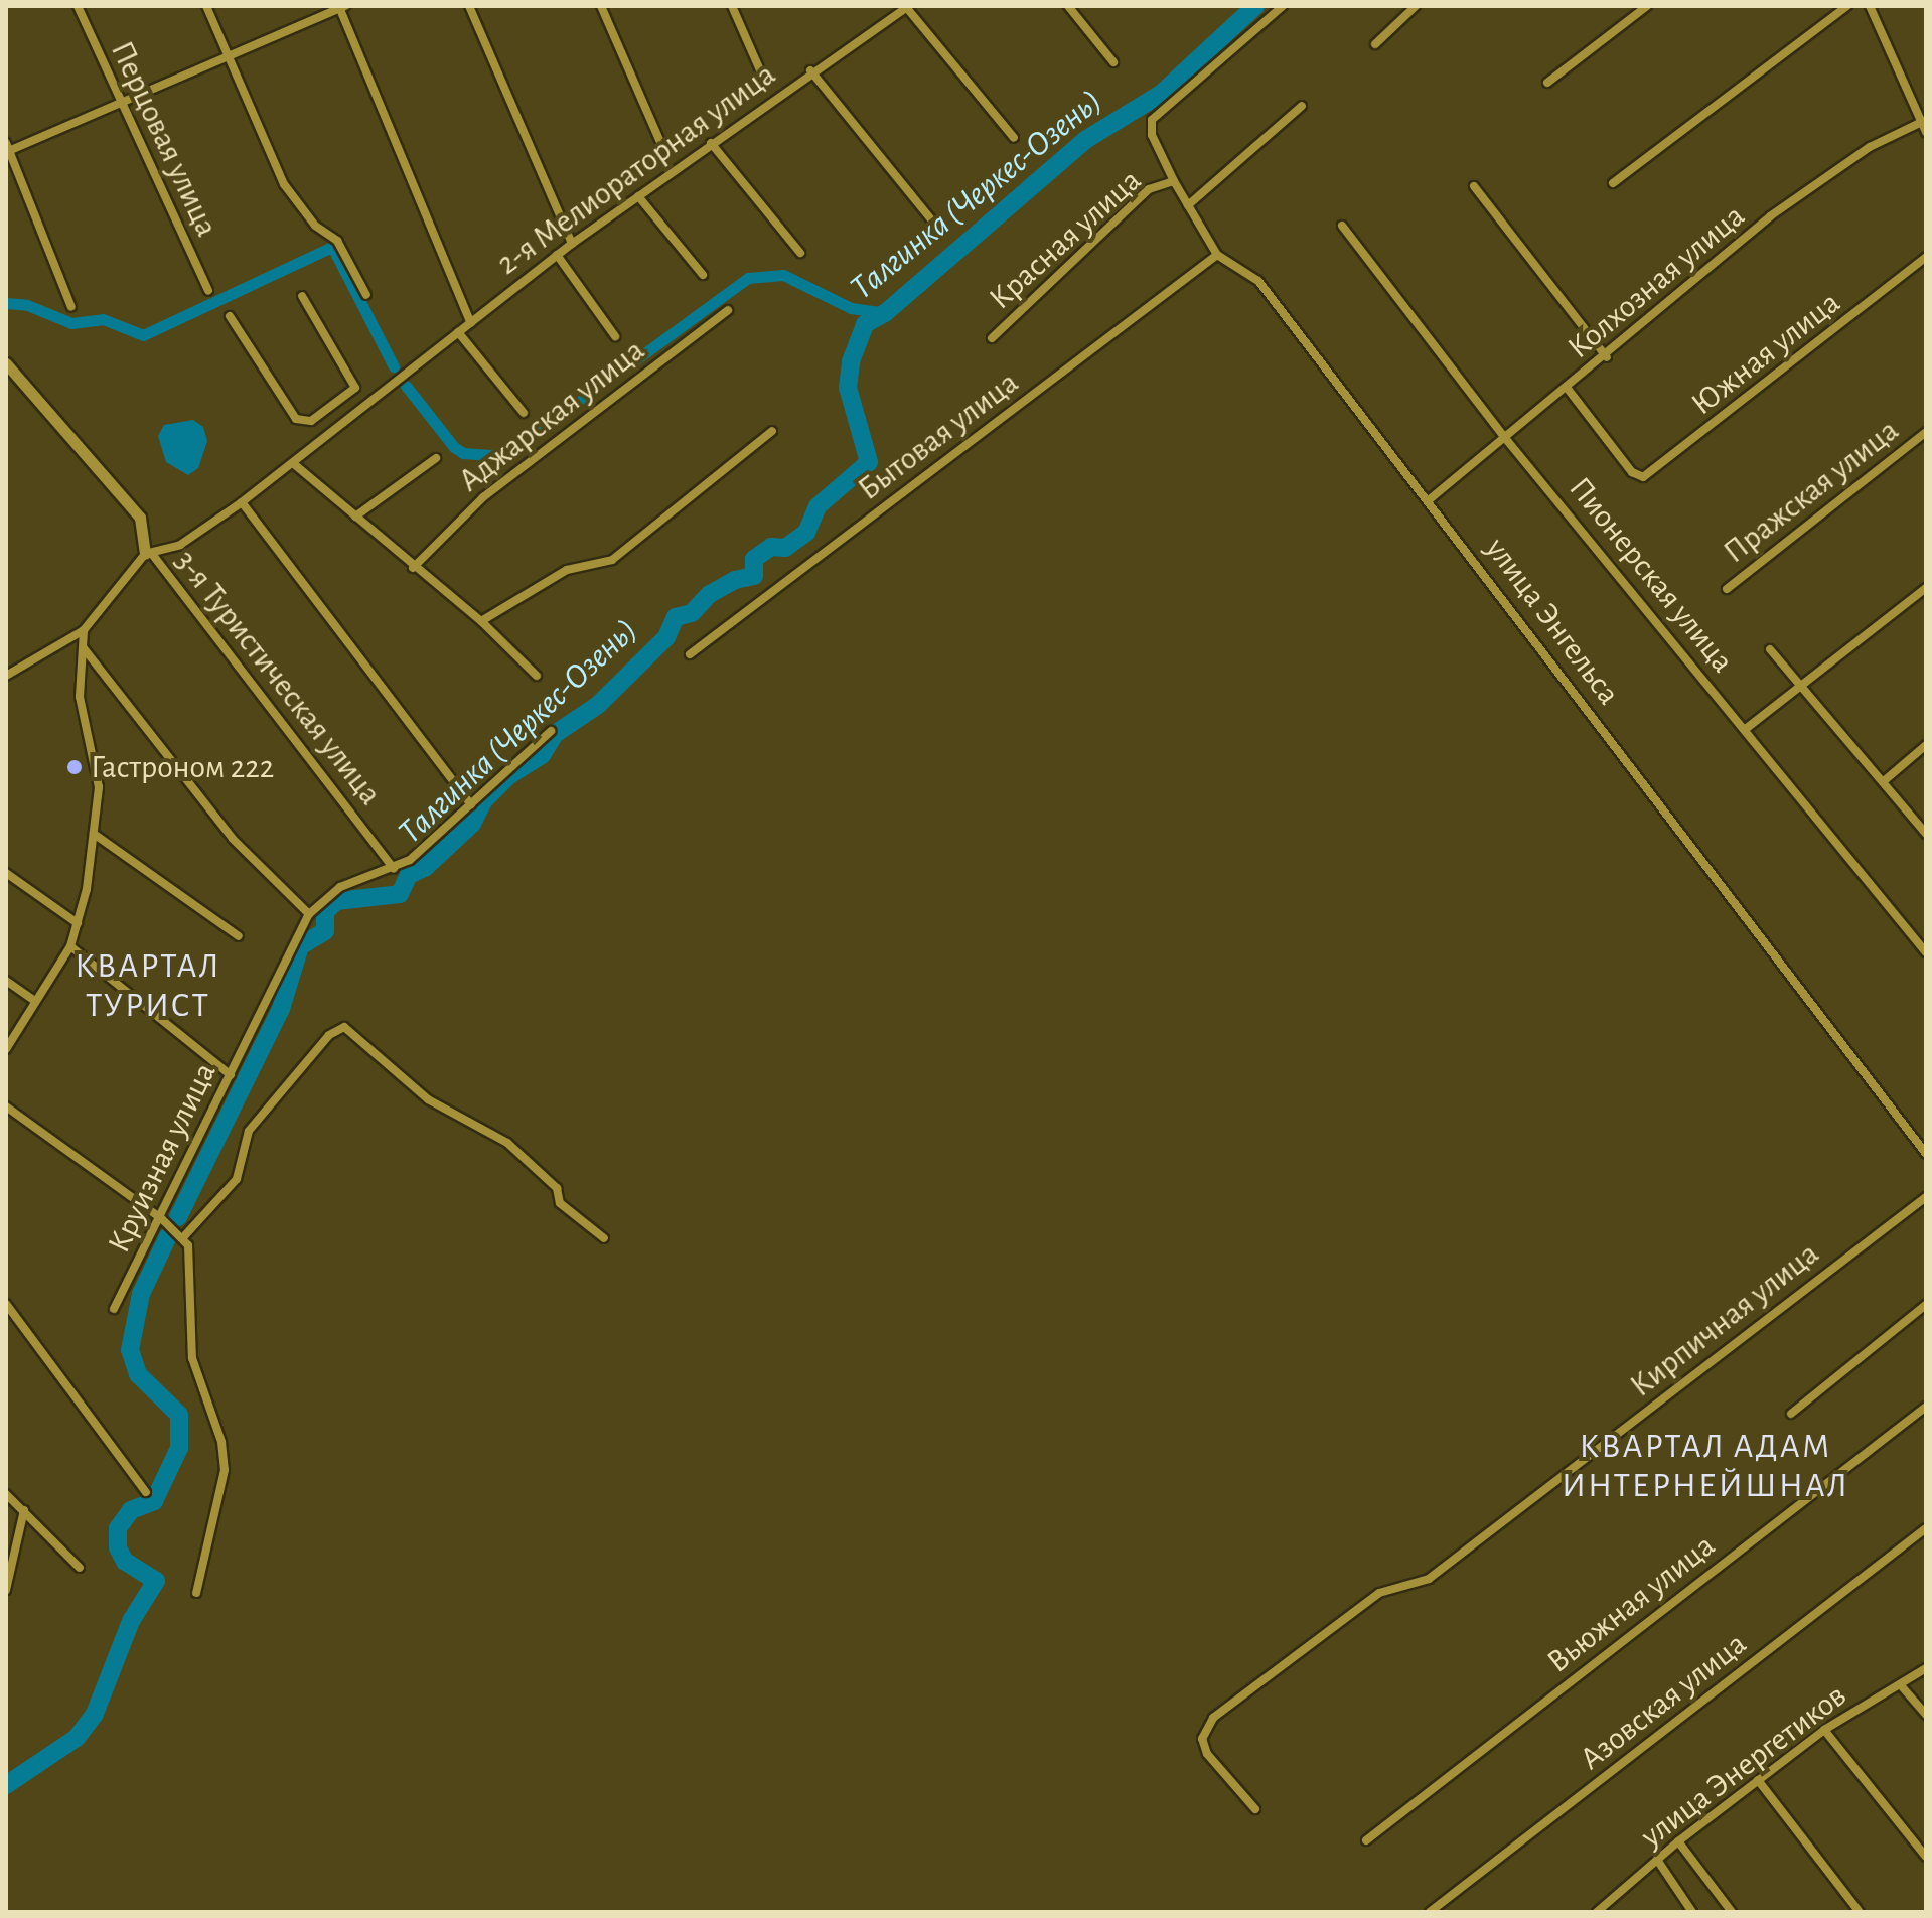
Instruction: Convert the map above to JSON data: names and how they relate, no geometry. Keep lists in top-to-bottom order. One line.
{"streets":{"street":["Перцовая улица","2-я Мелиораторная улица","Красная улица","Колхозная улица","Южная улица","Аджарская улица","Бытовая улица","Пражская улица","Пионерская улица","улица Энгельса","3-я Туристическая улица","Круизная улица","Кирпичная улица","Вьюжная улица","Азовская улица","улица Энергетиков"]},"crossings":[["2-я Мелиораторная улица","3-я Туристическая улица"],["Красная улица","улица Энгельса"],["Колхозная улица","Южная улица"],["Колхозная улица","Пионерская улица"],["Колхозная улица","улица Энгельса"],["Бытовая улица","улица Энгельса"],["3-я Туристическая улица","Круизная улица"]],"districts":["КВАРТАЛ ТУРИСТ","КВАРТАЛ АДАМ ИНТЕРНЕЙШНАЛ"],"water":["Талгинка (Черкес-Озень)"],"places":["Гастроном 222"]}
